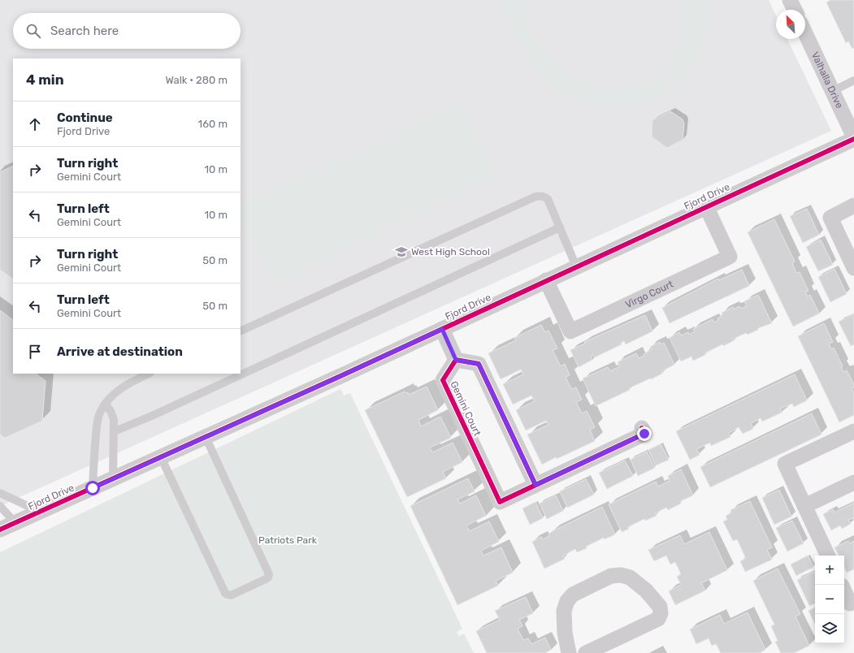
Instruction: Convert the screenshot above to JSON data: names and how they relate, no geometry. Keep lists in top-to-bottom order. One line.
{"streets":{"street":["Valhalla Drive","Fjord Drive","Virgo Court","Gemini Court"]},"crossings":[["Valhalla Drive","Fjord Drive"],["Fjord Drive","Virgo Court"]],"parks":["Patriots Park"],"places":{"school or university":["West High School"]},"north":"top left","page":{"search":"Search here","heading":["4 min","Walk · 280 m"],"list":[["Continue","Fjord Drive","160 m"],["Turn right","Gemini Court","10 m"],["Turn left","Gemini Court","10 m"],["Turn right","Gemini Court","50 m"],["Turn left","Gemini Court","50 m"],"Arrive at destination"],"map_buttons":["+","−"]}}
